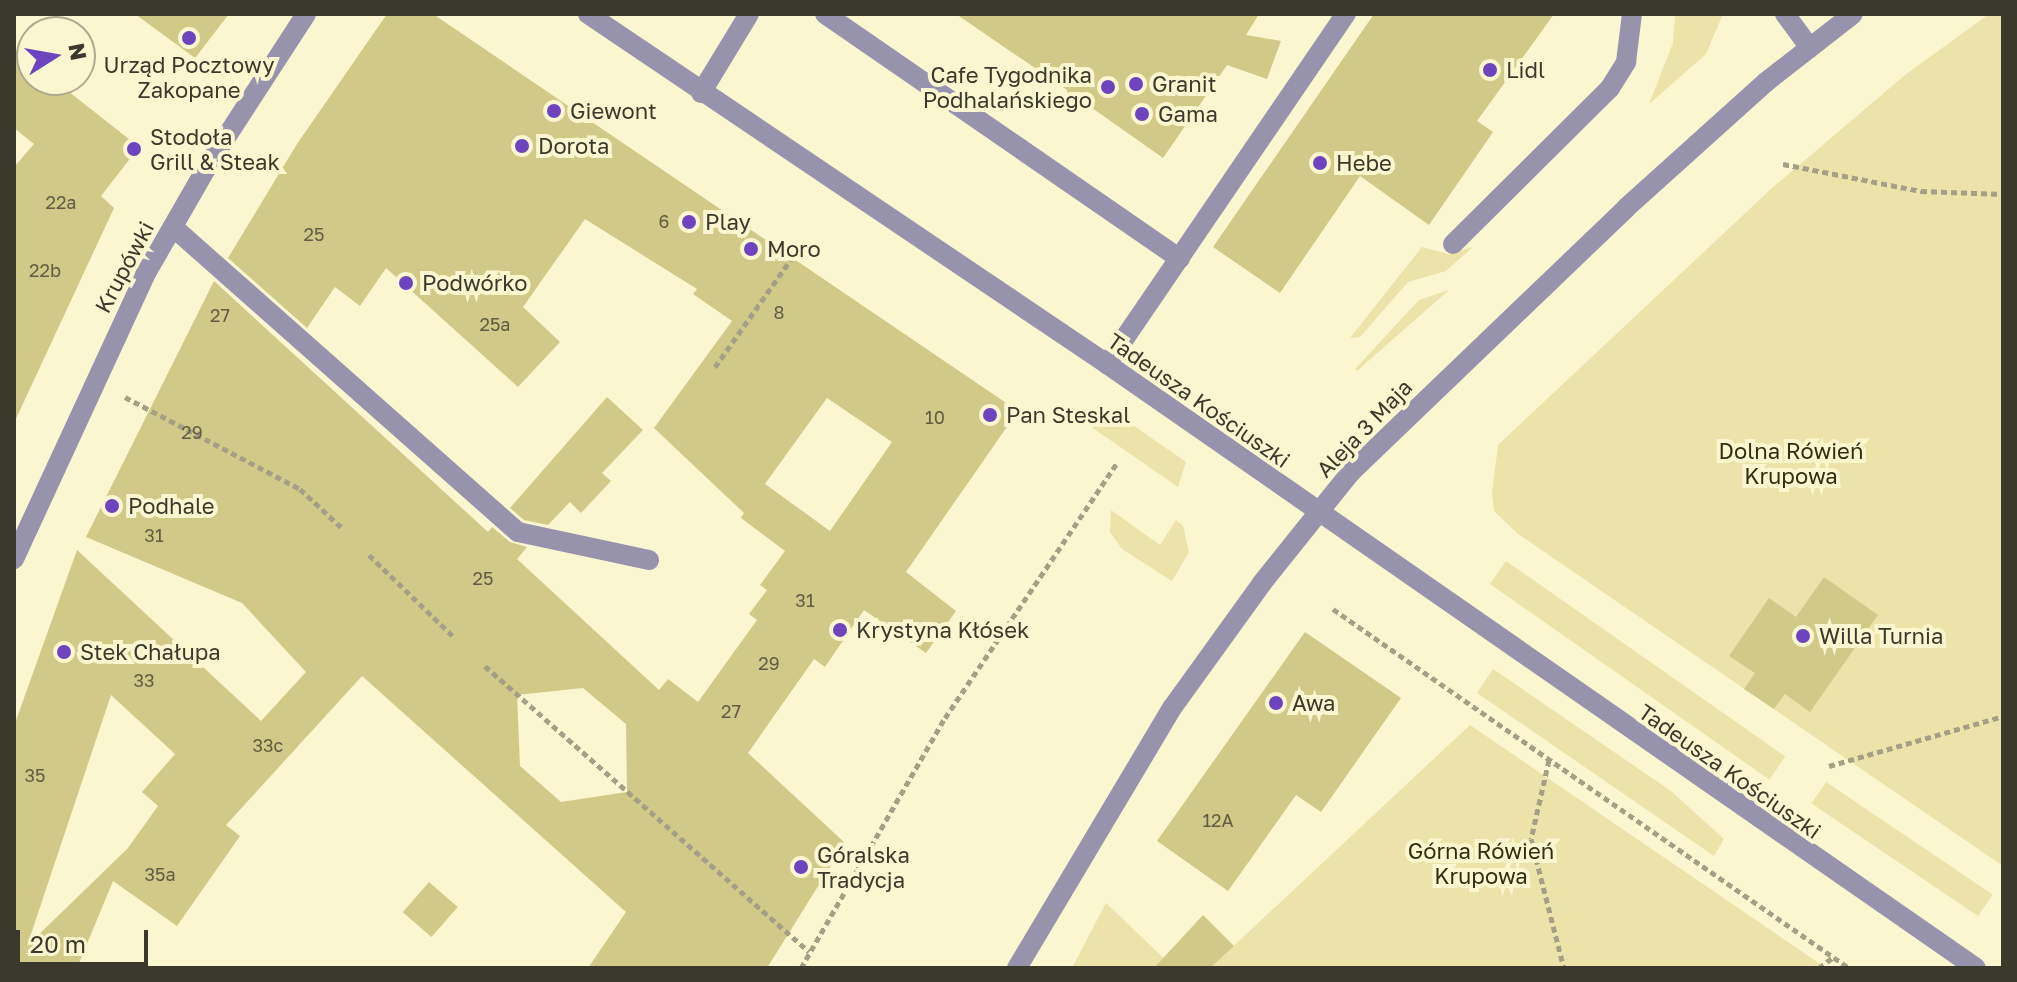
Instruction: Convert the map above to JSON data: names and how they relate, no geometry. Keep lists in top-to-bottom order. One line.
{"streets":{"street":["Krupówki","Tadeusza Kościuszki","Aleja 3 Maja"]},"crossings":[["Tadeusza Kościuszki","Aleja 3 Maja"]],"parks":["Dolna Rówień Krupowa","Górna Rówień Krupowa"],"places":["Urząd Pocztowy Zakopane","Lidl","Granit","Cafe Tygodnika Podhalańskiego","Giewont","Gama","Dorota","Stodoła Grill & Steak","Hebe","Play","Moro","Podwórko","Pan Steskal","Podhale","Krystyna Kłósek","Willa Turnia","Stek Chałupa","Awa","Góralska Tradycja"],"house_numbers":["22a","6","25","22b","8","27","25a","10","29","31","25","31","29","33","27","33c","35","12A","35a"],"scale_bar":"20 m","north":"right"}
